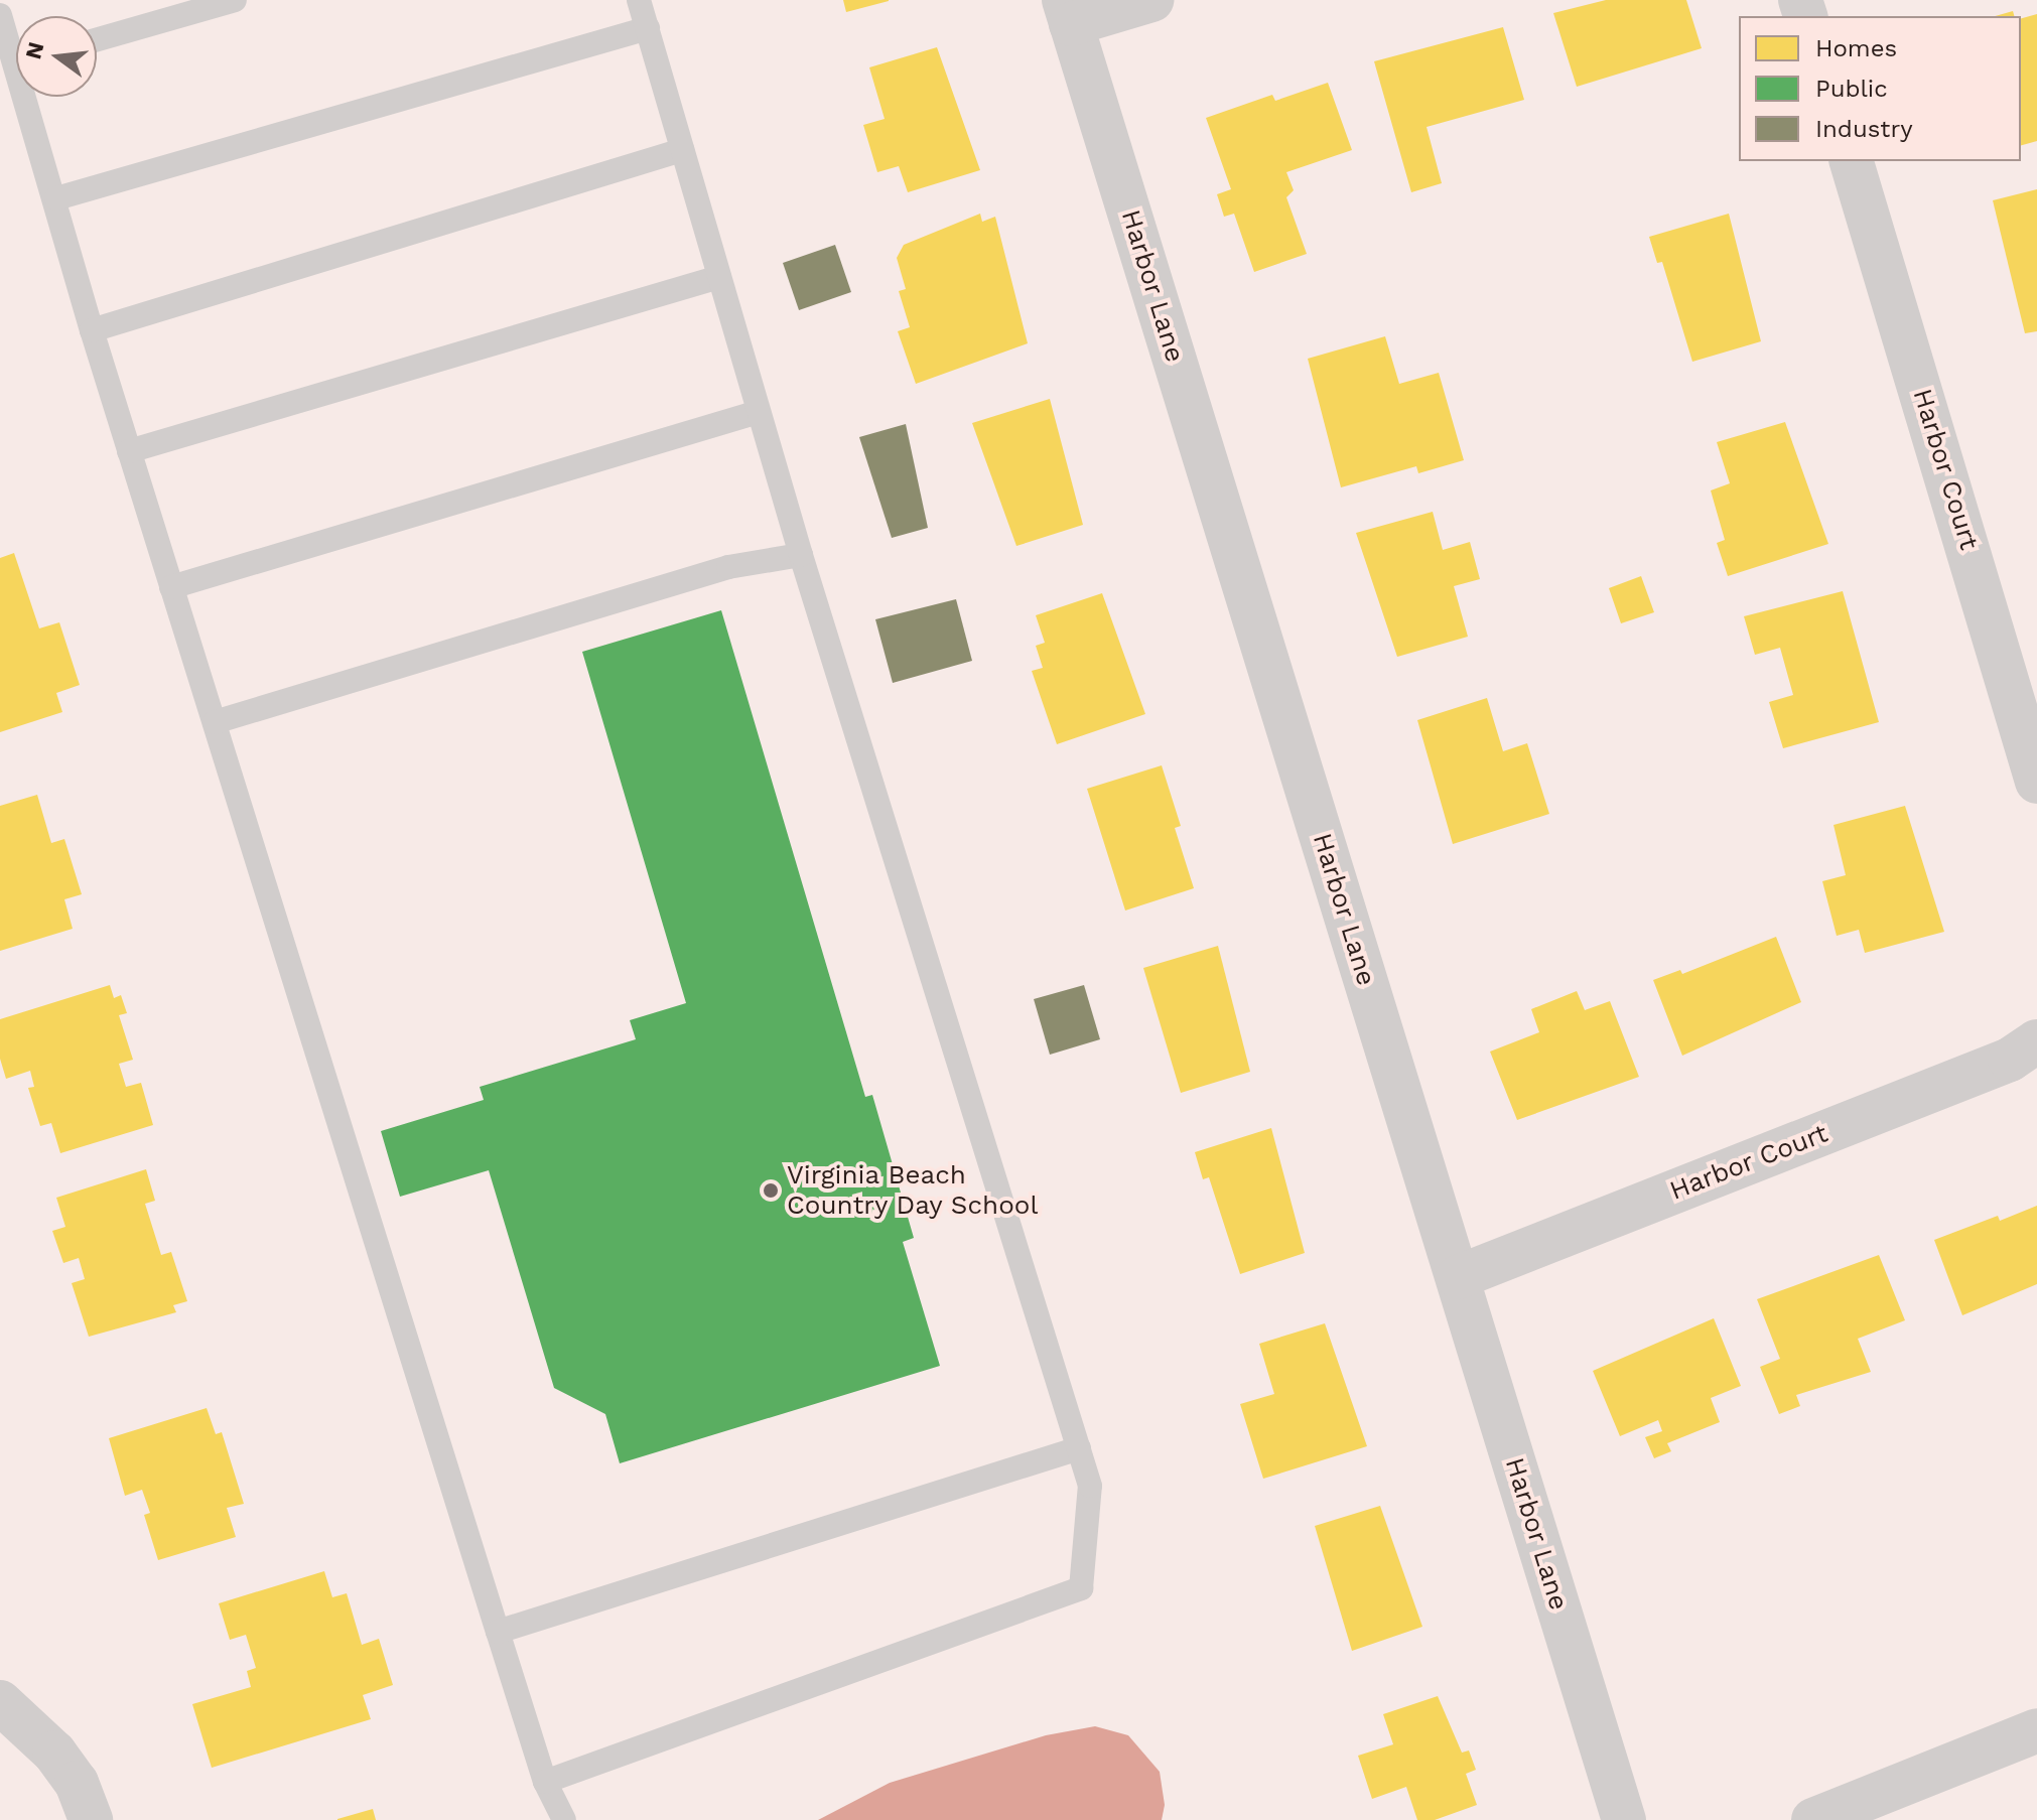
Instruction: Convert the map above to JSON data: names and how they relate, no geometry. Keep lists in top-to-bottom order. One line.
{"streets":{"street":["Harbor Lane","Harbor Court"]},"crossings":[["Harbor Lane","Harbor Court"]],"places":["Virginia Beach Country Day School"],"legend":["Homes","Public","Industry"],"north":"left"}
